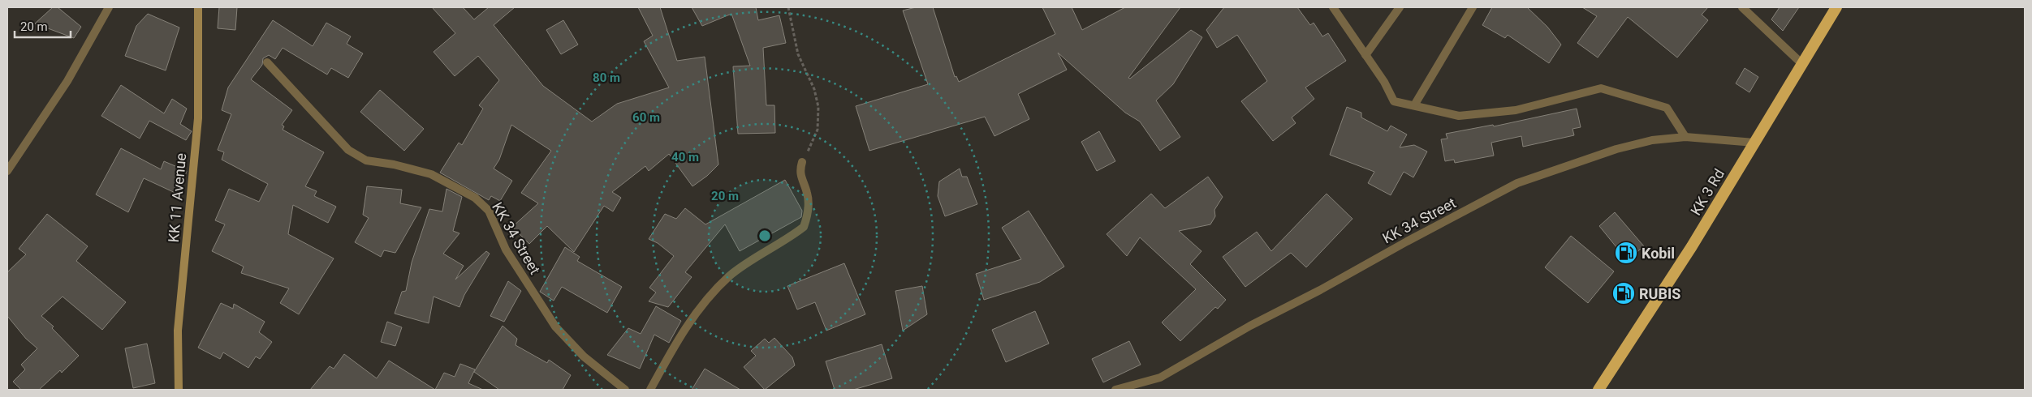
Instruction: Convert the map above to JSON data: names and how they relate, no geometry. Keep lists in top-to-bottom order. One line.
{"streets":{"highway":["KK 3 Rd"],"main road":["KK 11 Avenue"],"street":["KK 34 Street"]},"crossings":[["KK 3 Rd","KK 34 Street"]],"places":{"fuel station":["Kobil","RUBIS"]},"scale_bar":"20 m","rings":["80 m","60 m","40 m","20 m"]}
